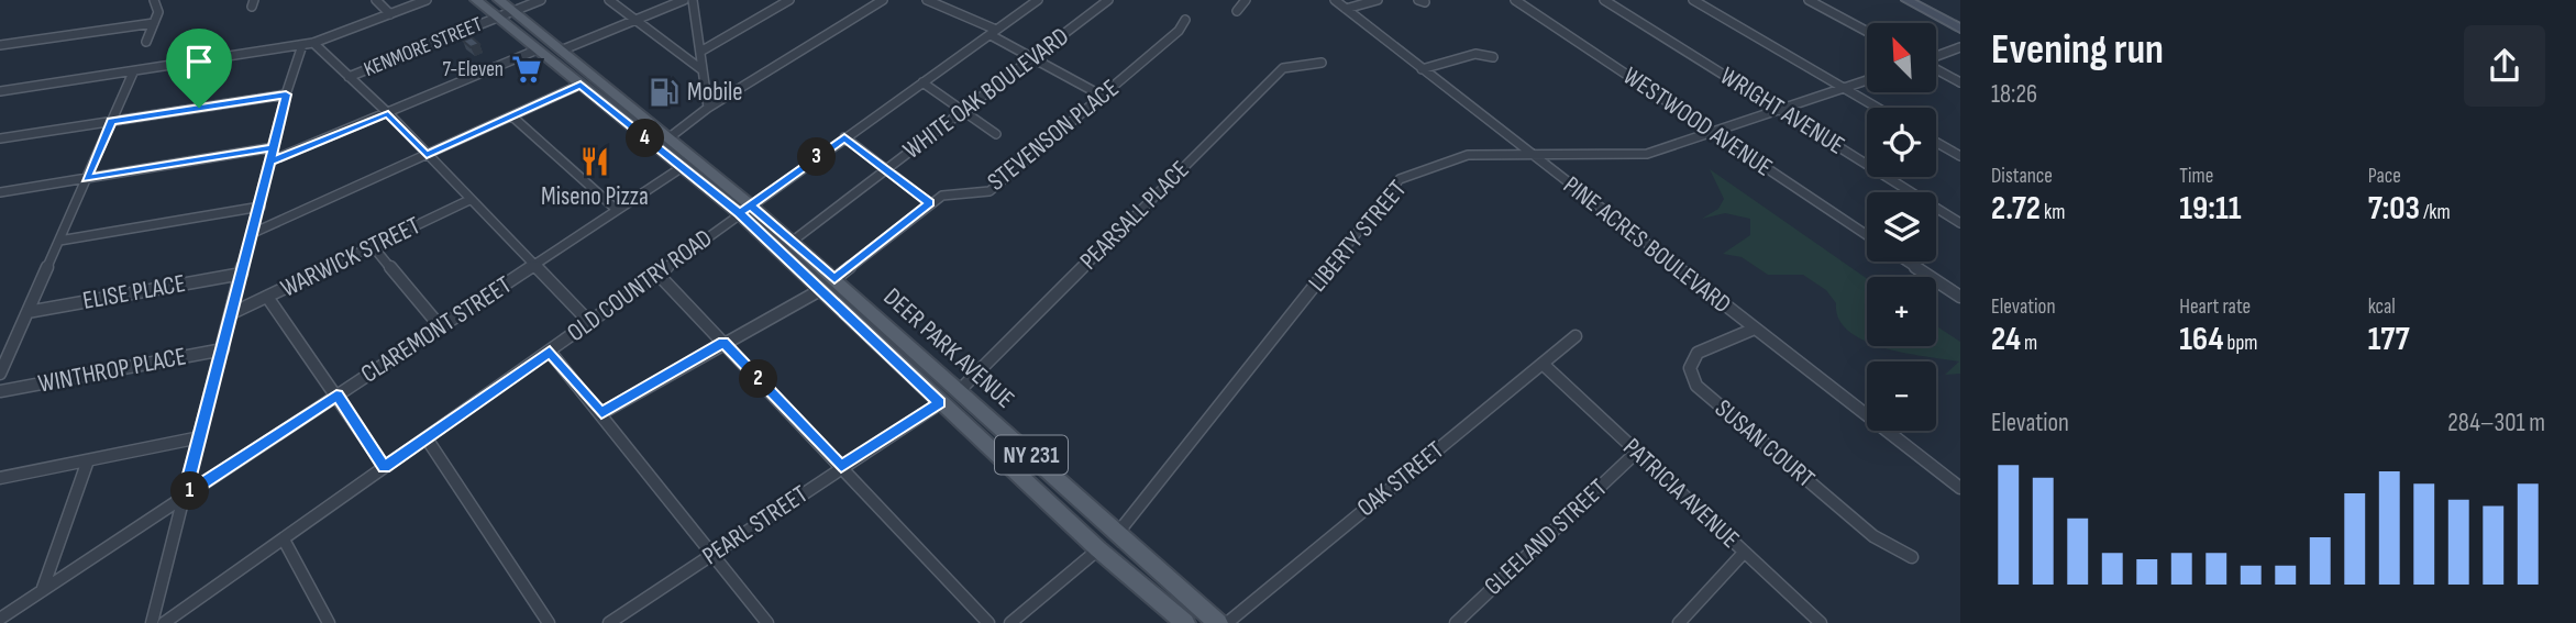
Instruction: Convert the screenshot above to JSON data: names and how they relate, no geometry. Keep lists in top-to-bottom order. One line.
{"streets":{"main road":["DEER PARK AVENUE","NY 231"],"street":["KENMORE STREET","WHITE OAK BOULEVARD","WRIGHT AVENUE","WESTWOOD AVENUE","STEVENSON PLACE","PEARSALL PLACE","LIBERTY STREET","PINE ACRES BOULEVARD","WARWICK STREET","OLD COUNTRY ROAD","ELISE PLACE","CLAREMONT STREET","WINTHROP PLACE","SUSAN COURT","OAK STREET","PATRICIA AVENUE","PEARL STREET","GLEELAND STREET"]},"crossings":[["KENMORE STREET","DEER PARK AVENUE"],["WHITE OAK BOULEVARD","DEER PARK AVENUE"],["WRIGHT AVENUE","LIBERTY STREET"],["WESTWOOD AVENUE","LIBERTY STREET"],["STEVENSON PLACE","DEER PARK AVENUE"],["PEARSALL PLACE","DEER PARK AVENUE"],["LIBERTY STREET","PINE ACRES BOULEVARD"],["LIBERTY STREET","DEER PARK AVENUE"],["PINE ACRES BOULEVARD","SUSAN COURT"],["OLD COUNTRY ROAD","DEER PARK AVENUE"],["CLAREMONT STREET","DEER PARK AVENUE"],["DEER PARK AVENUE","PEARL STREET"],["OAK STREET","PATRICIA AVENUE"],["PATRICIA AVENUE","GLEELAND STREET"]],"places":{"supermarket":["7-Eleven"],"fuel station":["Mobile"],"restaurant":["Miseno Pizza"]},"north":"top left","page":{"heading":["Evening run","18:26"],"map_buttons":["+","−"],"pins":["4","3","2","1"],"stats":[["Distance","2.72 km"],["Time","19:11"],["Pace","7:03 /km"],["Elevation","24 m"],["Heart rate","164 bpm"],["kcal","177"]],"chart":["Elevation","284–301 m"]}}
